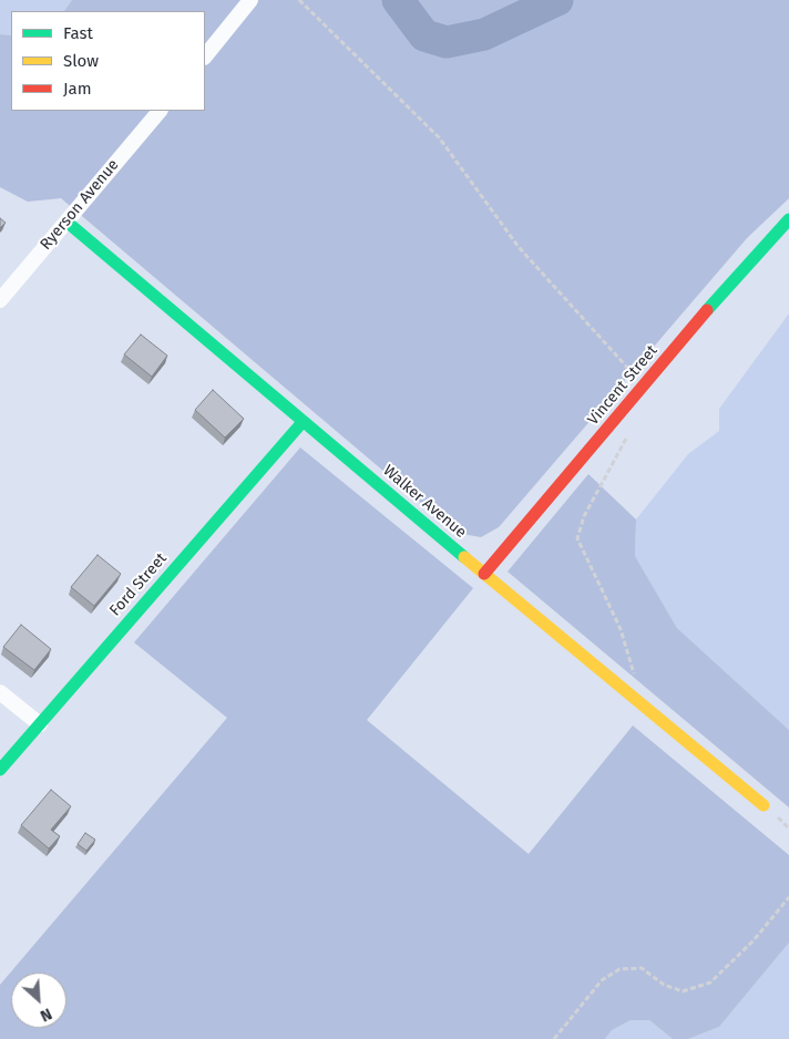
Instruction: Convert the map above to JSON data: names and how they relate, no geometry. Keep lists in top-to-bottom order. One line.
{"streets":{"street":["Ryerson Avenue","Vincent Street","Walker Avenue","Ford Street"]},"crossings":[["Ryerson Avenue","Walker Avenue"],["Vincent Street","Walker Avenue"],["Walker Avenue","Ford Street"]],"legend":["Fast","Slow","Jam"],"north":"bottom right"}
